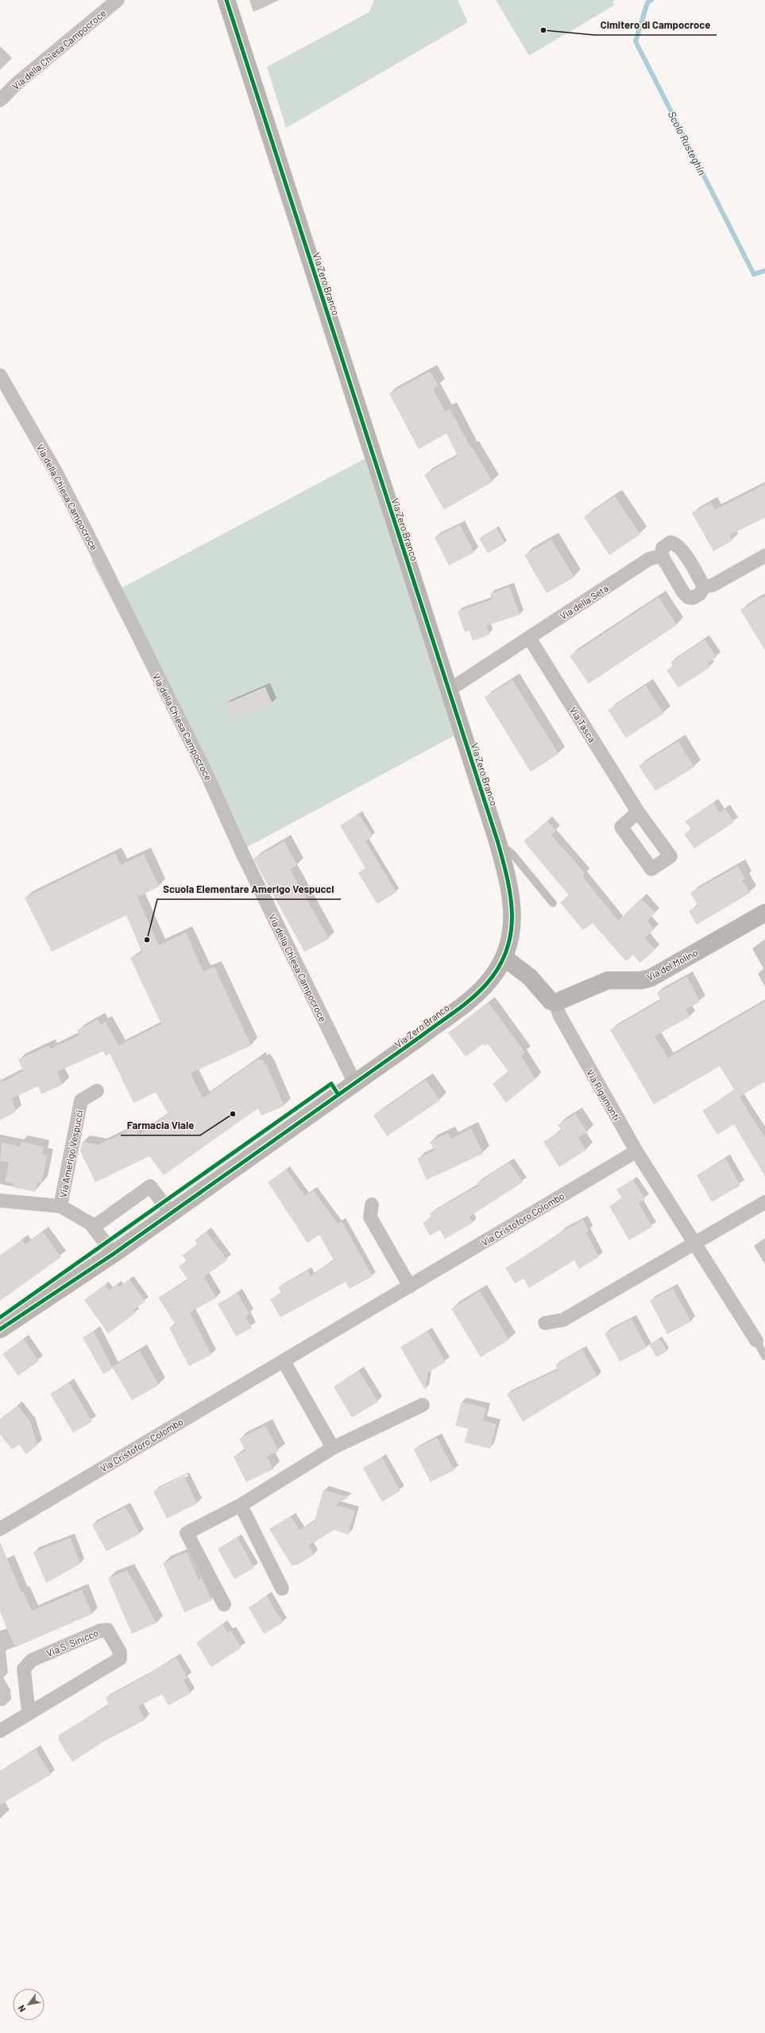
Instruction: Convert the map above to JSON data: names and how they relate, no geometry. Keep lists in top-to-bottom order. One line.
{"streets":{"street":["Via della Chiesa Campocroce","Via Zero Branco","Via della Seta","Via Tasca","Via del Molino","Via Rigamonti","Via Amerigo Vespucci","Via Cristoforo Colombo","Via S. Sinicco"]},"crossings":[["Via della Chiesa Campocroce","Via Zero Branco"],["Via Zero Branco","Via della Seta"],["Via Zero Branco","Via Amerigo Vespucci"],["Via della Seta","Via Tasca"],["Via del Molino","Via Rigamonti"],["Via Rigamonti","Via Cristoforo Colombo"]],"water":["Scolo Rusteghin"],"places":["Cimitero di Campocroce","Scuola Elementare Amerigo Vespucci","Farmacia Viale"],"north":"bottom left"}
